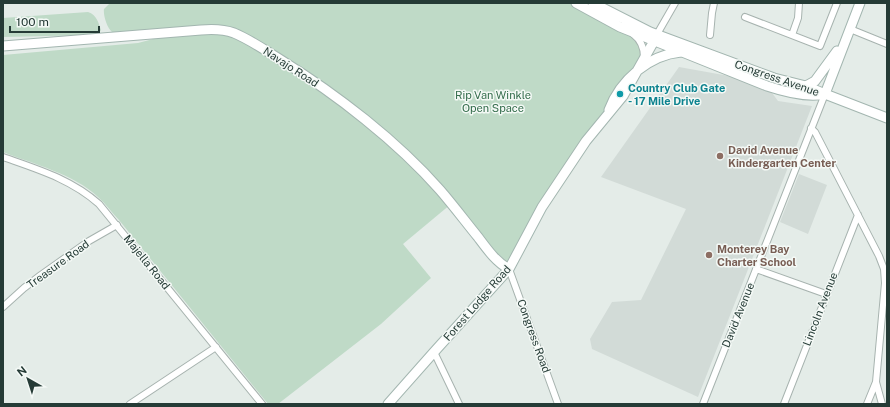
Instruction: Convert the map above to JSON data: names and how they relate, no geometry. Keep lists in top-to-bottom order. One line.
{"streets":{"street":["Navajo Road","Congress Avenue","Majella Road","Treasure Road","Forest Lodge Road","Lincoln Avenue","David Avenue","Congress Road"]},"crossings":[["Navajo Road","Forest Lodge Road"],["Navajo Road","Congress Road"],["Congress Avenue","Forest Lodge Road"],["Congress Avenue","David Avenue"],["Majella Road","Treasure Road"],["Forest Lodge Road","Congress Road"]],"parks":["Rip Van Winkle Open Space"],"places":["Country Club Gate - 17 Mile Drive","David Avenue Kindergarten Center","Monterey Bay Charter School"],"scale_bar":"100 m","north":"top left"}
